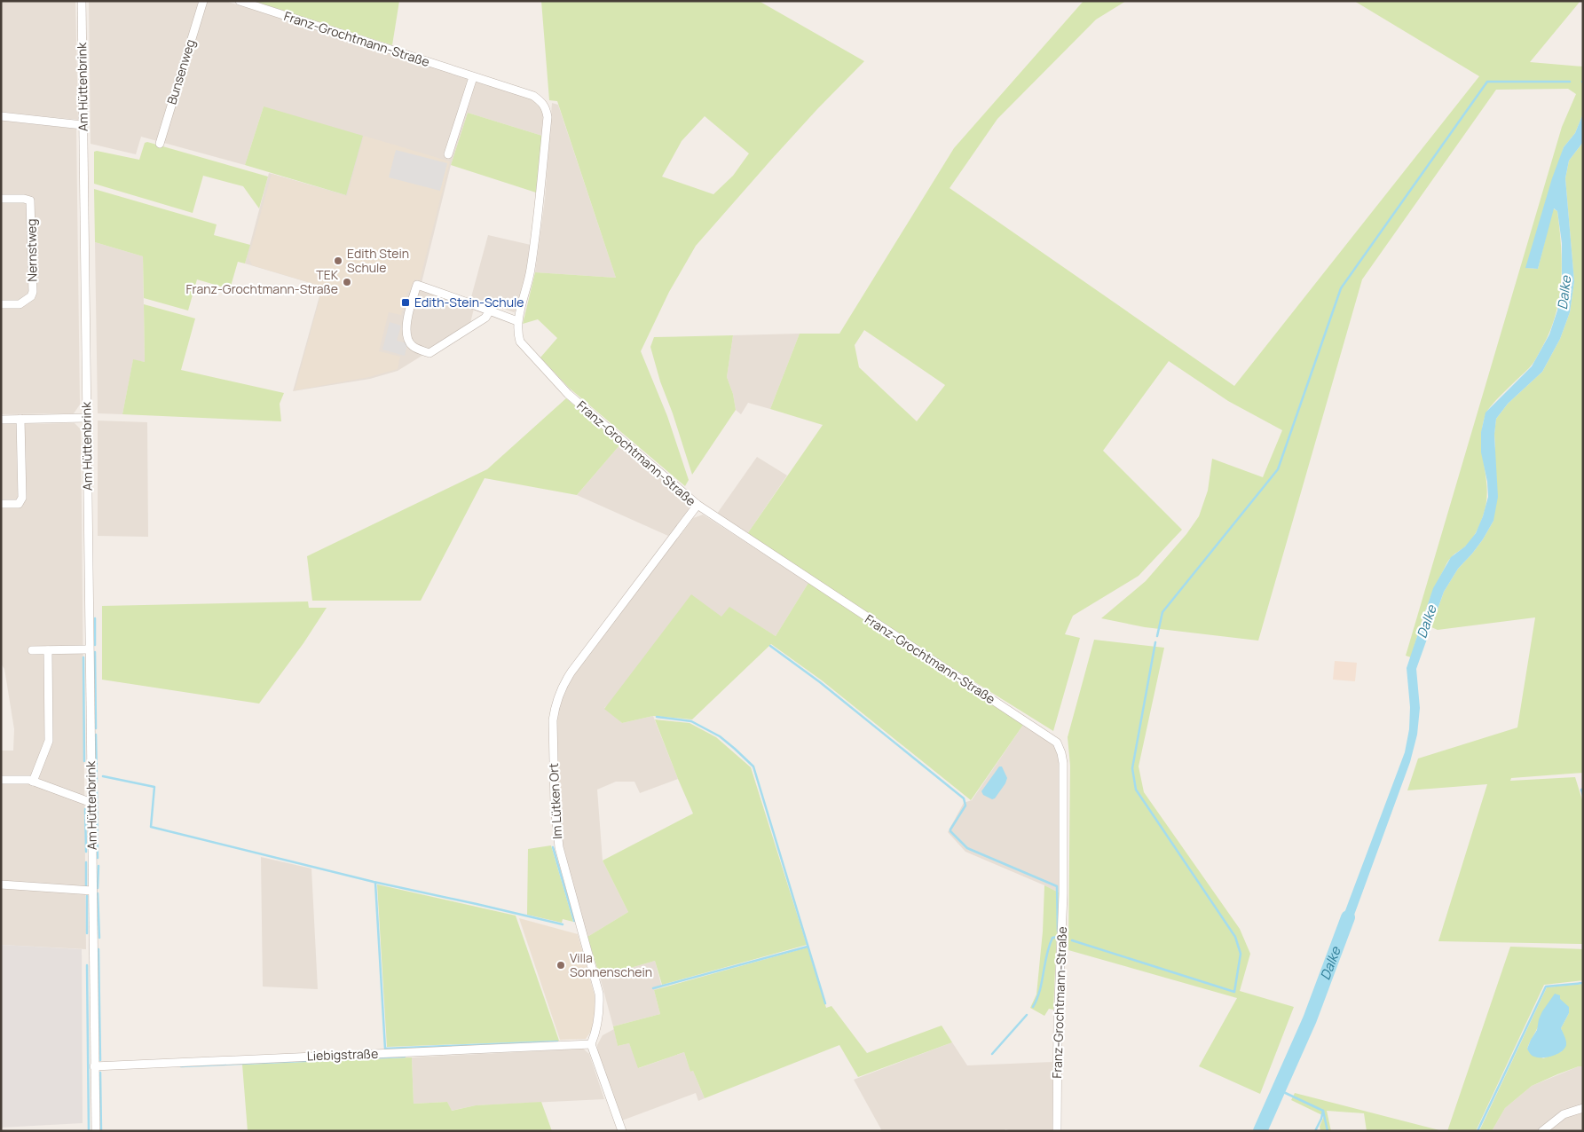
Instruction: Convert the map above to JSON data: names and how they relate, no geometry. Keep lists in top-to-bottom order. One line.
{"streets":{"street":["Franz-Grochtmann-Straße","Bunsenweg","Am Hüttenbrink","Nernstweg","Im Lütken Ort","Liebigstraße"]},"crossings":[["Franz-Grochtmann-Straße","Im Lütken Ort"],["Am Hüttenbrink","Liebigstraße"],["Im Lütken Ort","Liebigstraße"]],"water":["Dalke"],"places":{"other":["Edith Stein Schule","TEK Franz-Grochtmann-Straße","Villa Sonnenschein"],"transit":["Edith-Stein-Schule"]}}
